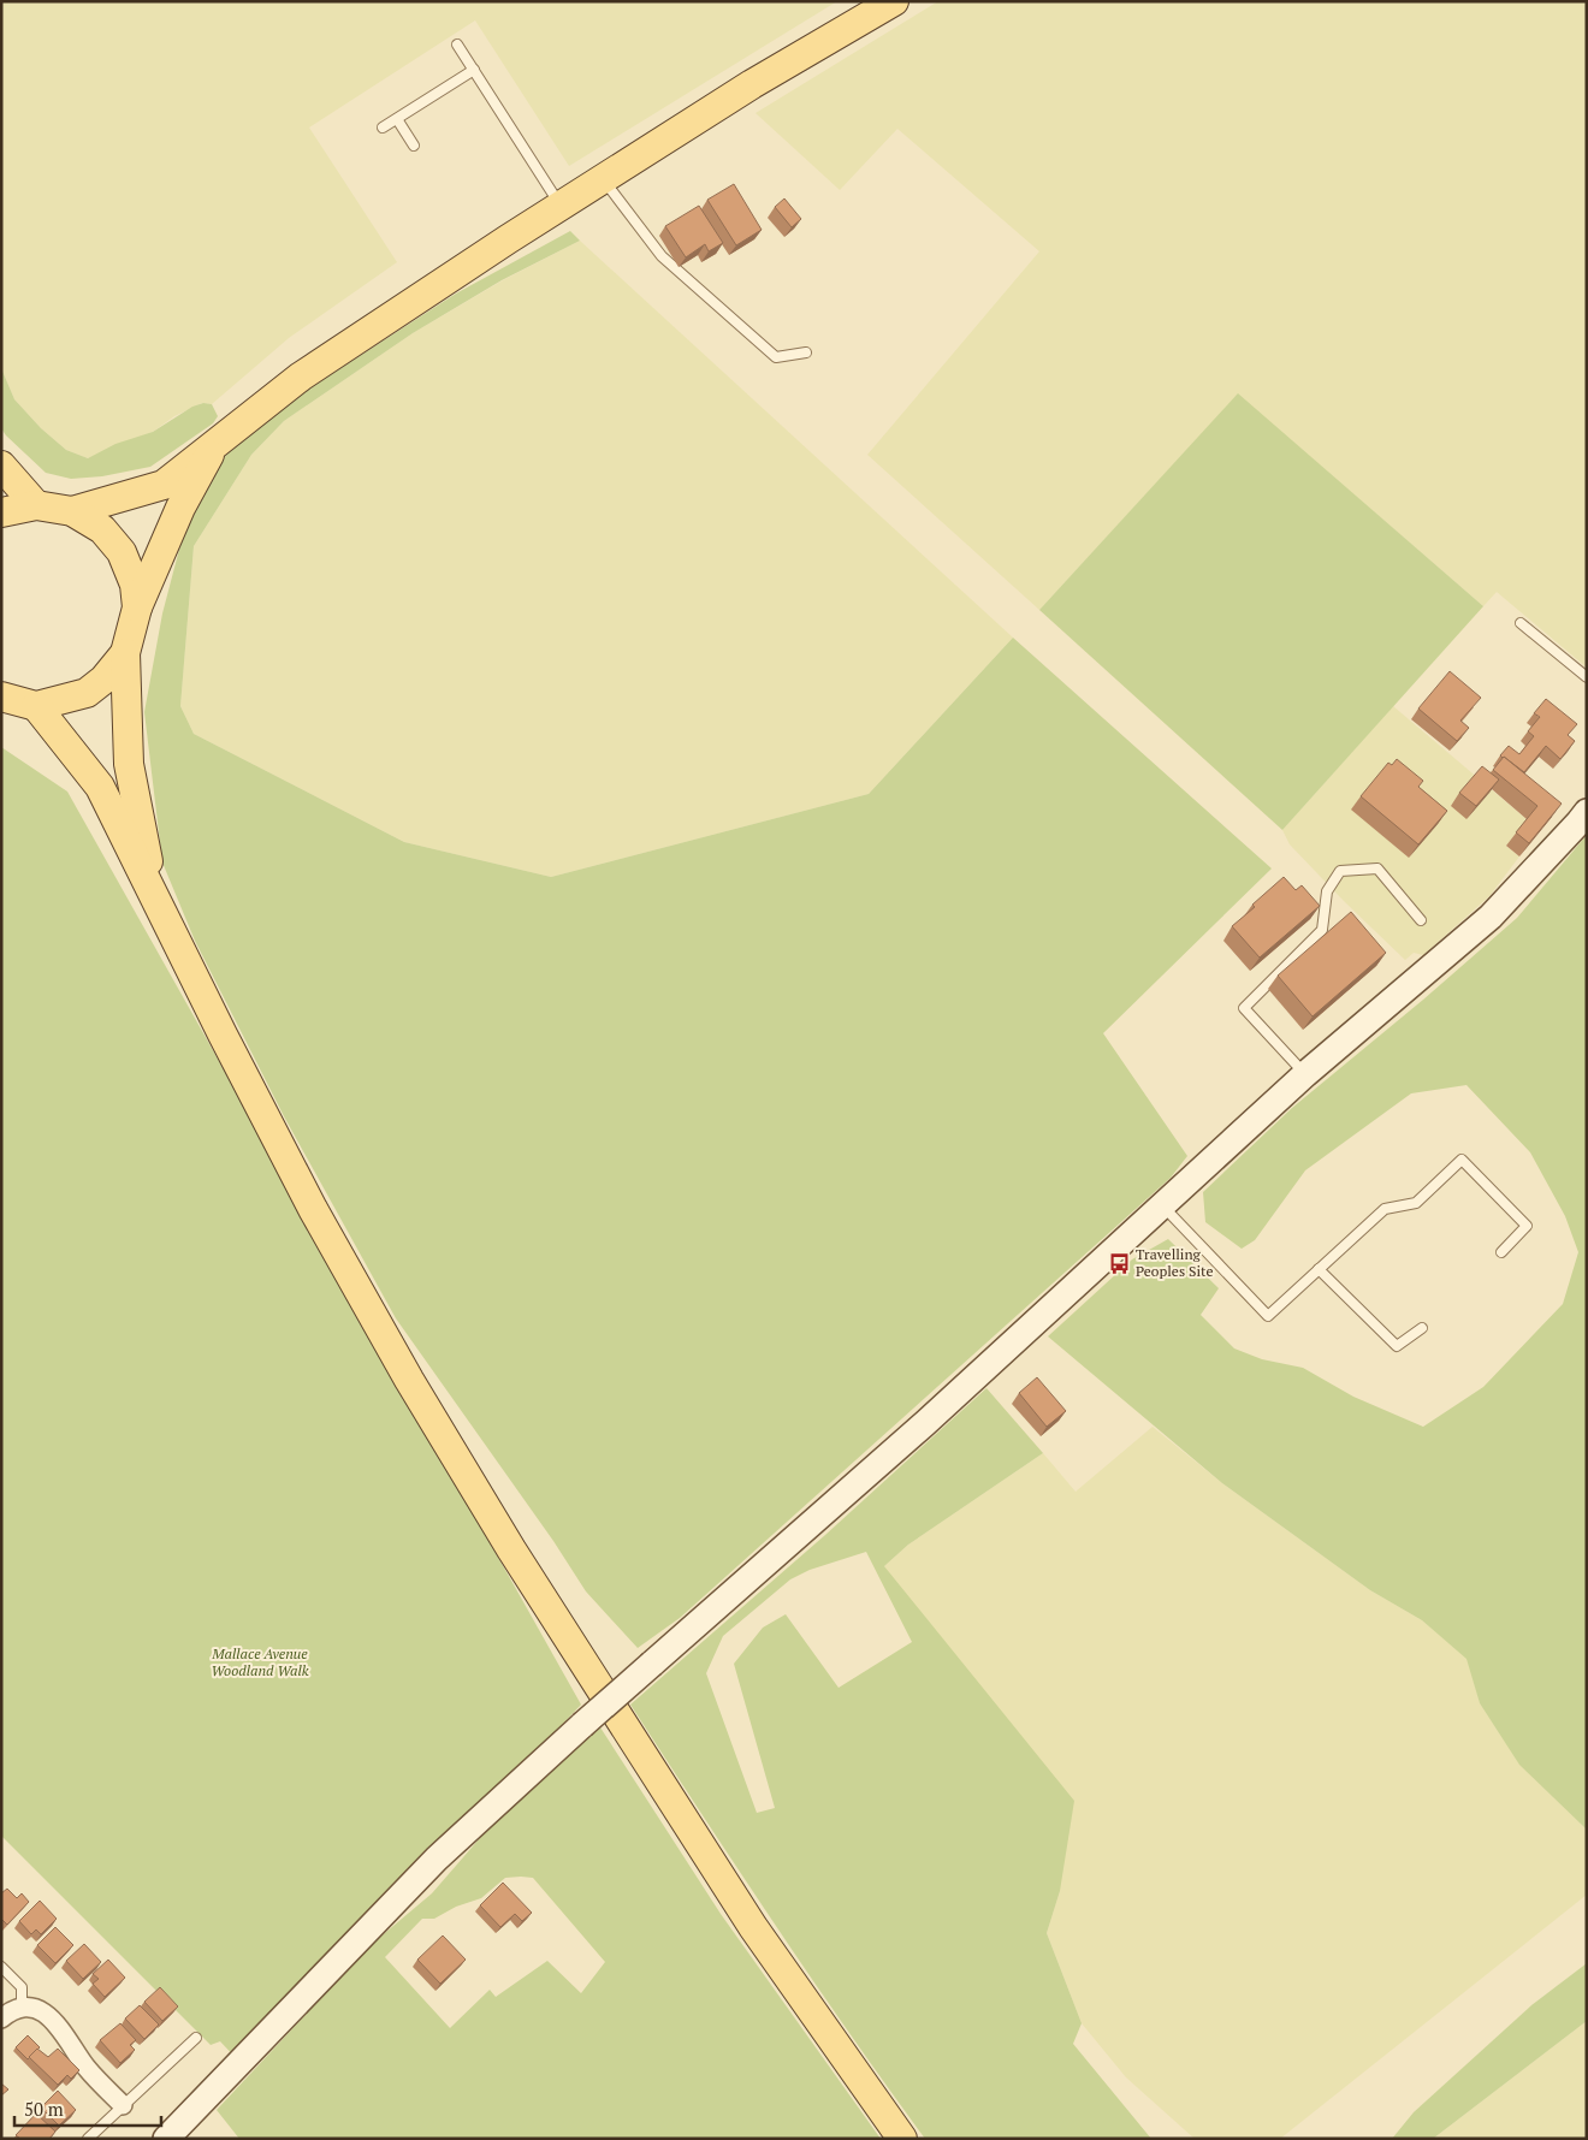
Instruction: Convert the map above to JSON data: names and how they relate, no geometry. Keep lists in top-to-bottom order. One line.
{"parks":["Mallace Avenue Woodland Walk"],"places":{"bus stop":["Travelling Peoples Site"]},"scale_bar":"50 m"}
